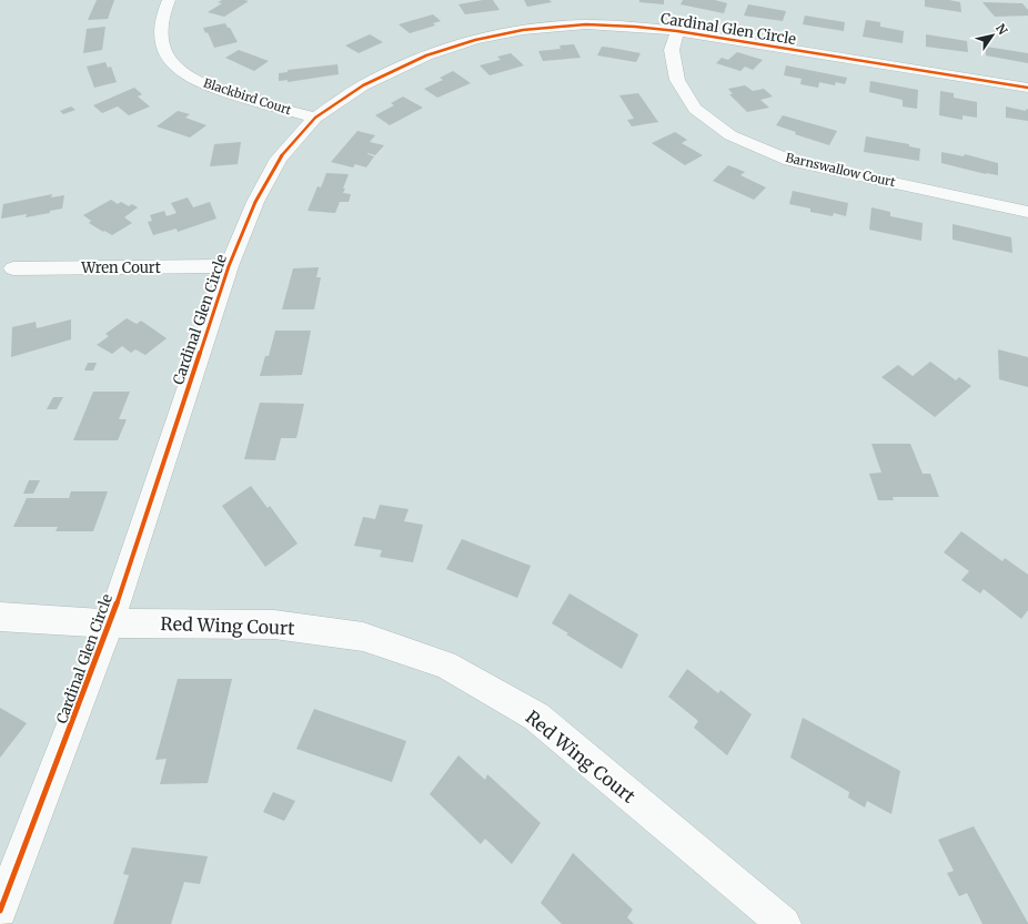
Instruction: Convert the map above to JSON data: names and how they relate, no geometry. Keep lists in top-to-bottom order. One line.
{"streets":{"street":["Cardinal Glen Circle","Blackbird Court","Barnswallow Court","Wren Court","Red Wing Court"]},"crossings":[["Cardinal Glen Circle","Blackbird Court"],["Cardinal Glen Circle","Barnswallow Court"],["Cardinal Glen Circle","Wren Court"],["Cardinal Glen Circle","Red Wing Court"]],"north":"top right"}
